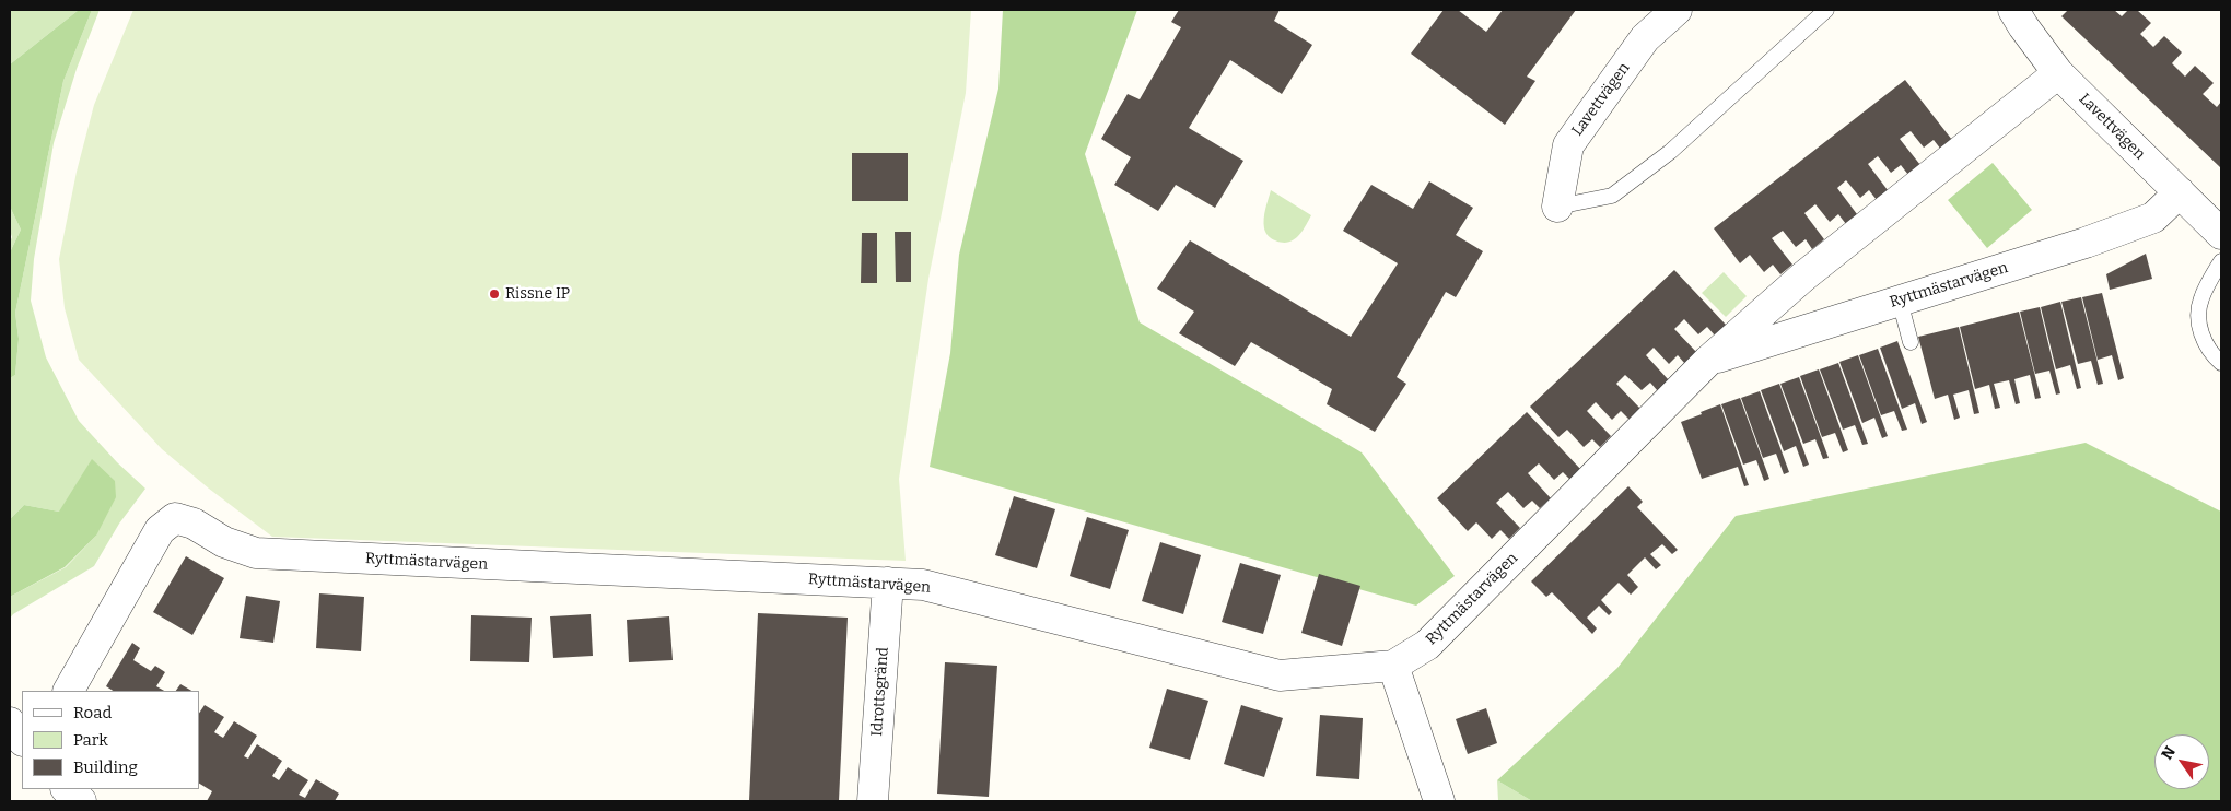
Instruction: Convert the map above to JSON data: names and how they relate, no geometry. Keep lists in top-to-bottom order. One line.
{"streets":{"street":["Lavettvägen","Ryttmästarvägen","Idrottsgränd"]},"crossings":[["Lavettvägen","Ryttmästarvägen"],["Ryttmästarvägen","Idrottsgränd"]],"places":["Rissne IP"],"legend":["Road","Park","Building"],"north":"top left"}
